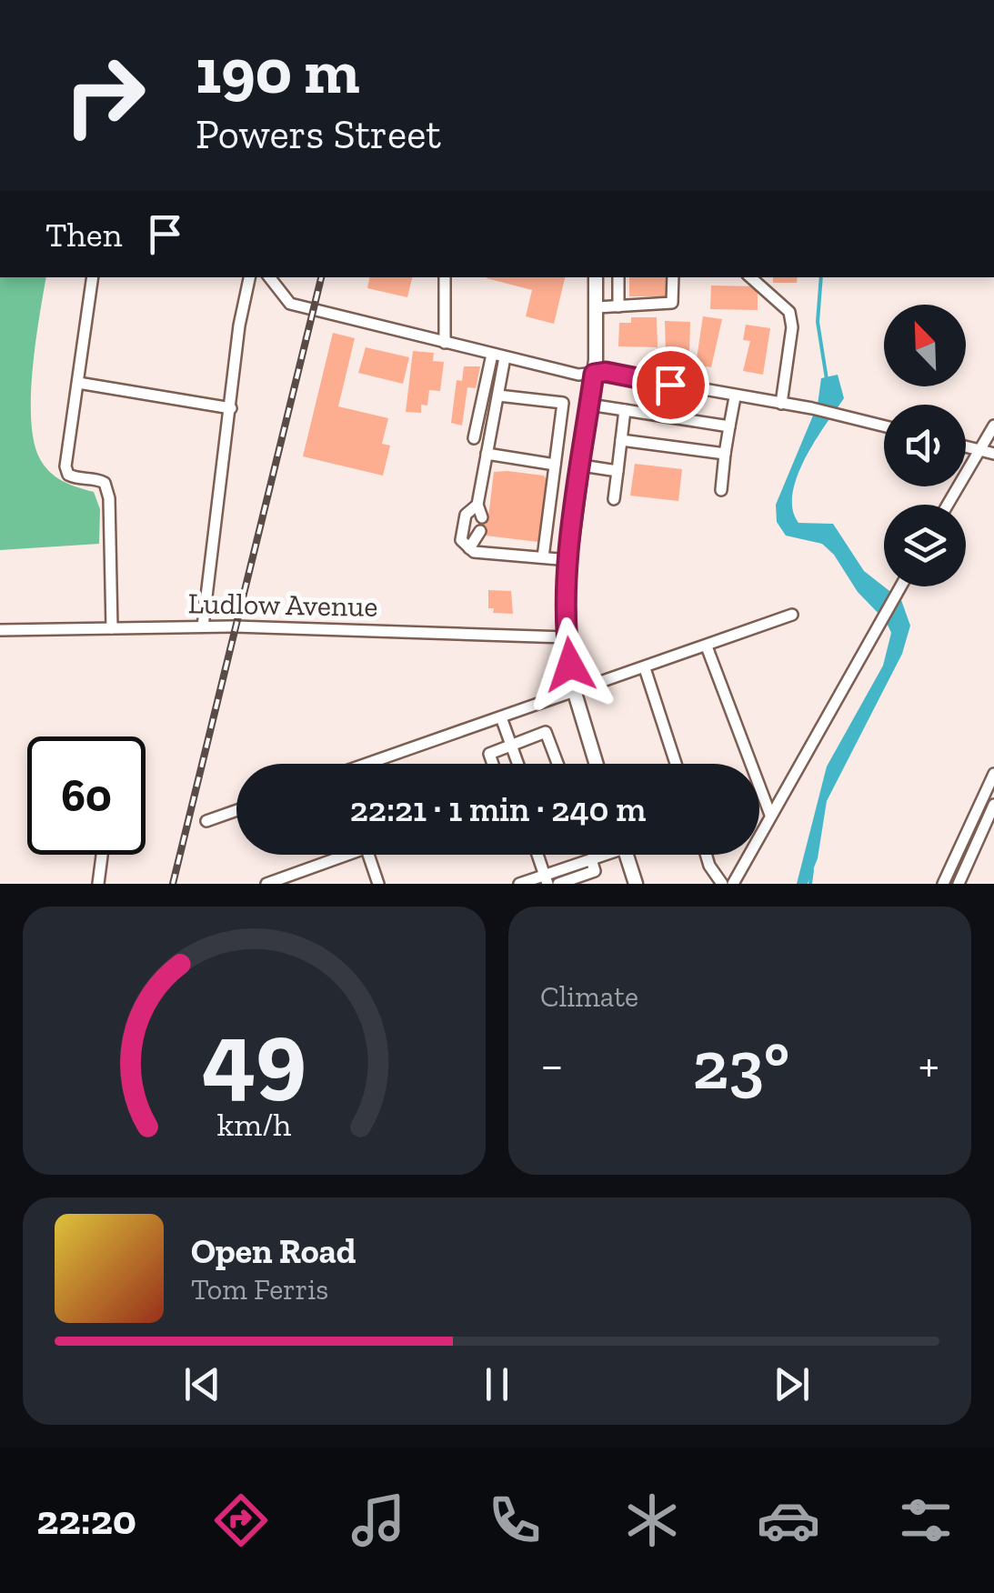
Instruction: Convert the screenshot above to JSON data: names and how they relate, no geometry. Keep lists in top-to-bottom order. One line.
{"streets":{"street":["Ludlow Avenue"]},"north":"top left","page":{"turn":["190 m","Powers Street"],"then":"Then","limit":"60","trip":"22:21 · 1 min · 240 m","tile":"Climate","heat":["−","23°","+"],"song":["Open Road","Tom Ferris"],"tabs":"22:20","gauge":["49","km/h"]}}
